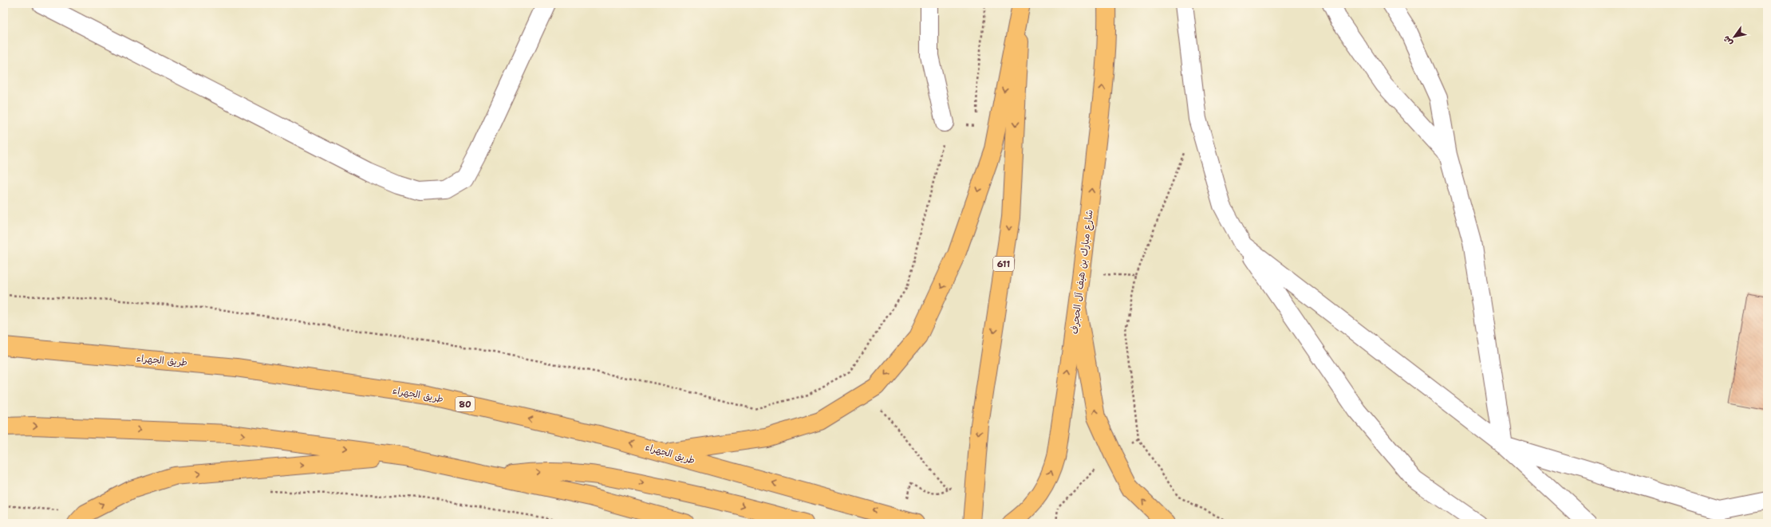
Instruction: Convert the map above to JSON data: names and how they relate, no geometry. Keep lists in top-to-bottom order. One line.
{"streets":{"main road":["611","شارع مبارك بن هيف آل الحجرف","طريق الجهراء","80"]},"north":"bottom left"}
